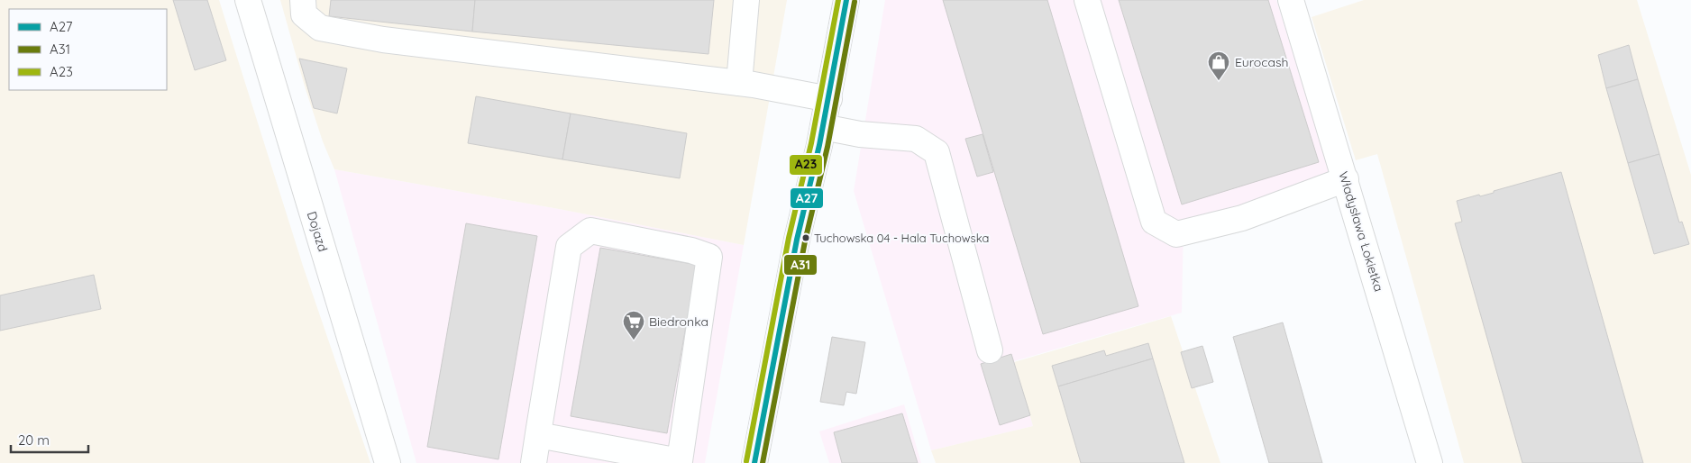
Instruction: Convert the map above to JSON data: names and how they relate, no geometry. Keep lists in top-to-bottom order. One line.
{"streets":{"street":["Dojazd","Władysława Łokietka"]},"places":{"shop":["Eurocash"],"other":["Tuchowska 04 - Hala Tuchowska"],"supermarket":["Biedronka"]},"lines":["transit line A27","transit line A23","transit line A31"],"legend":["A27","A31","A23"],"scale_bar":"20 m"}
